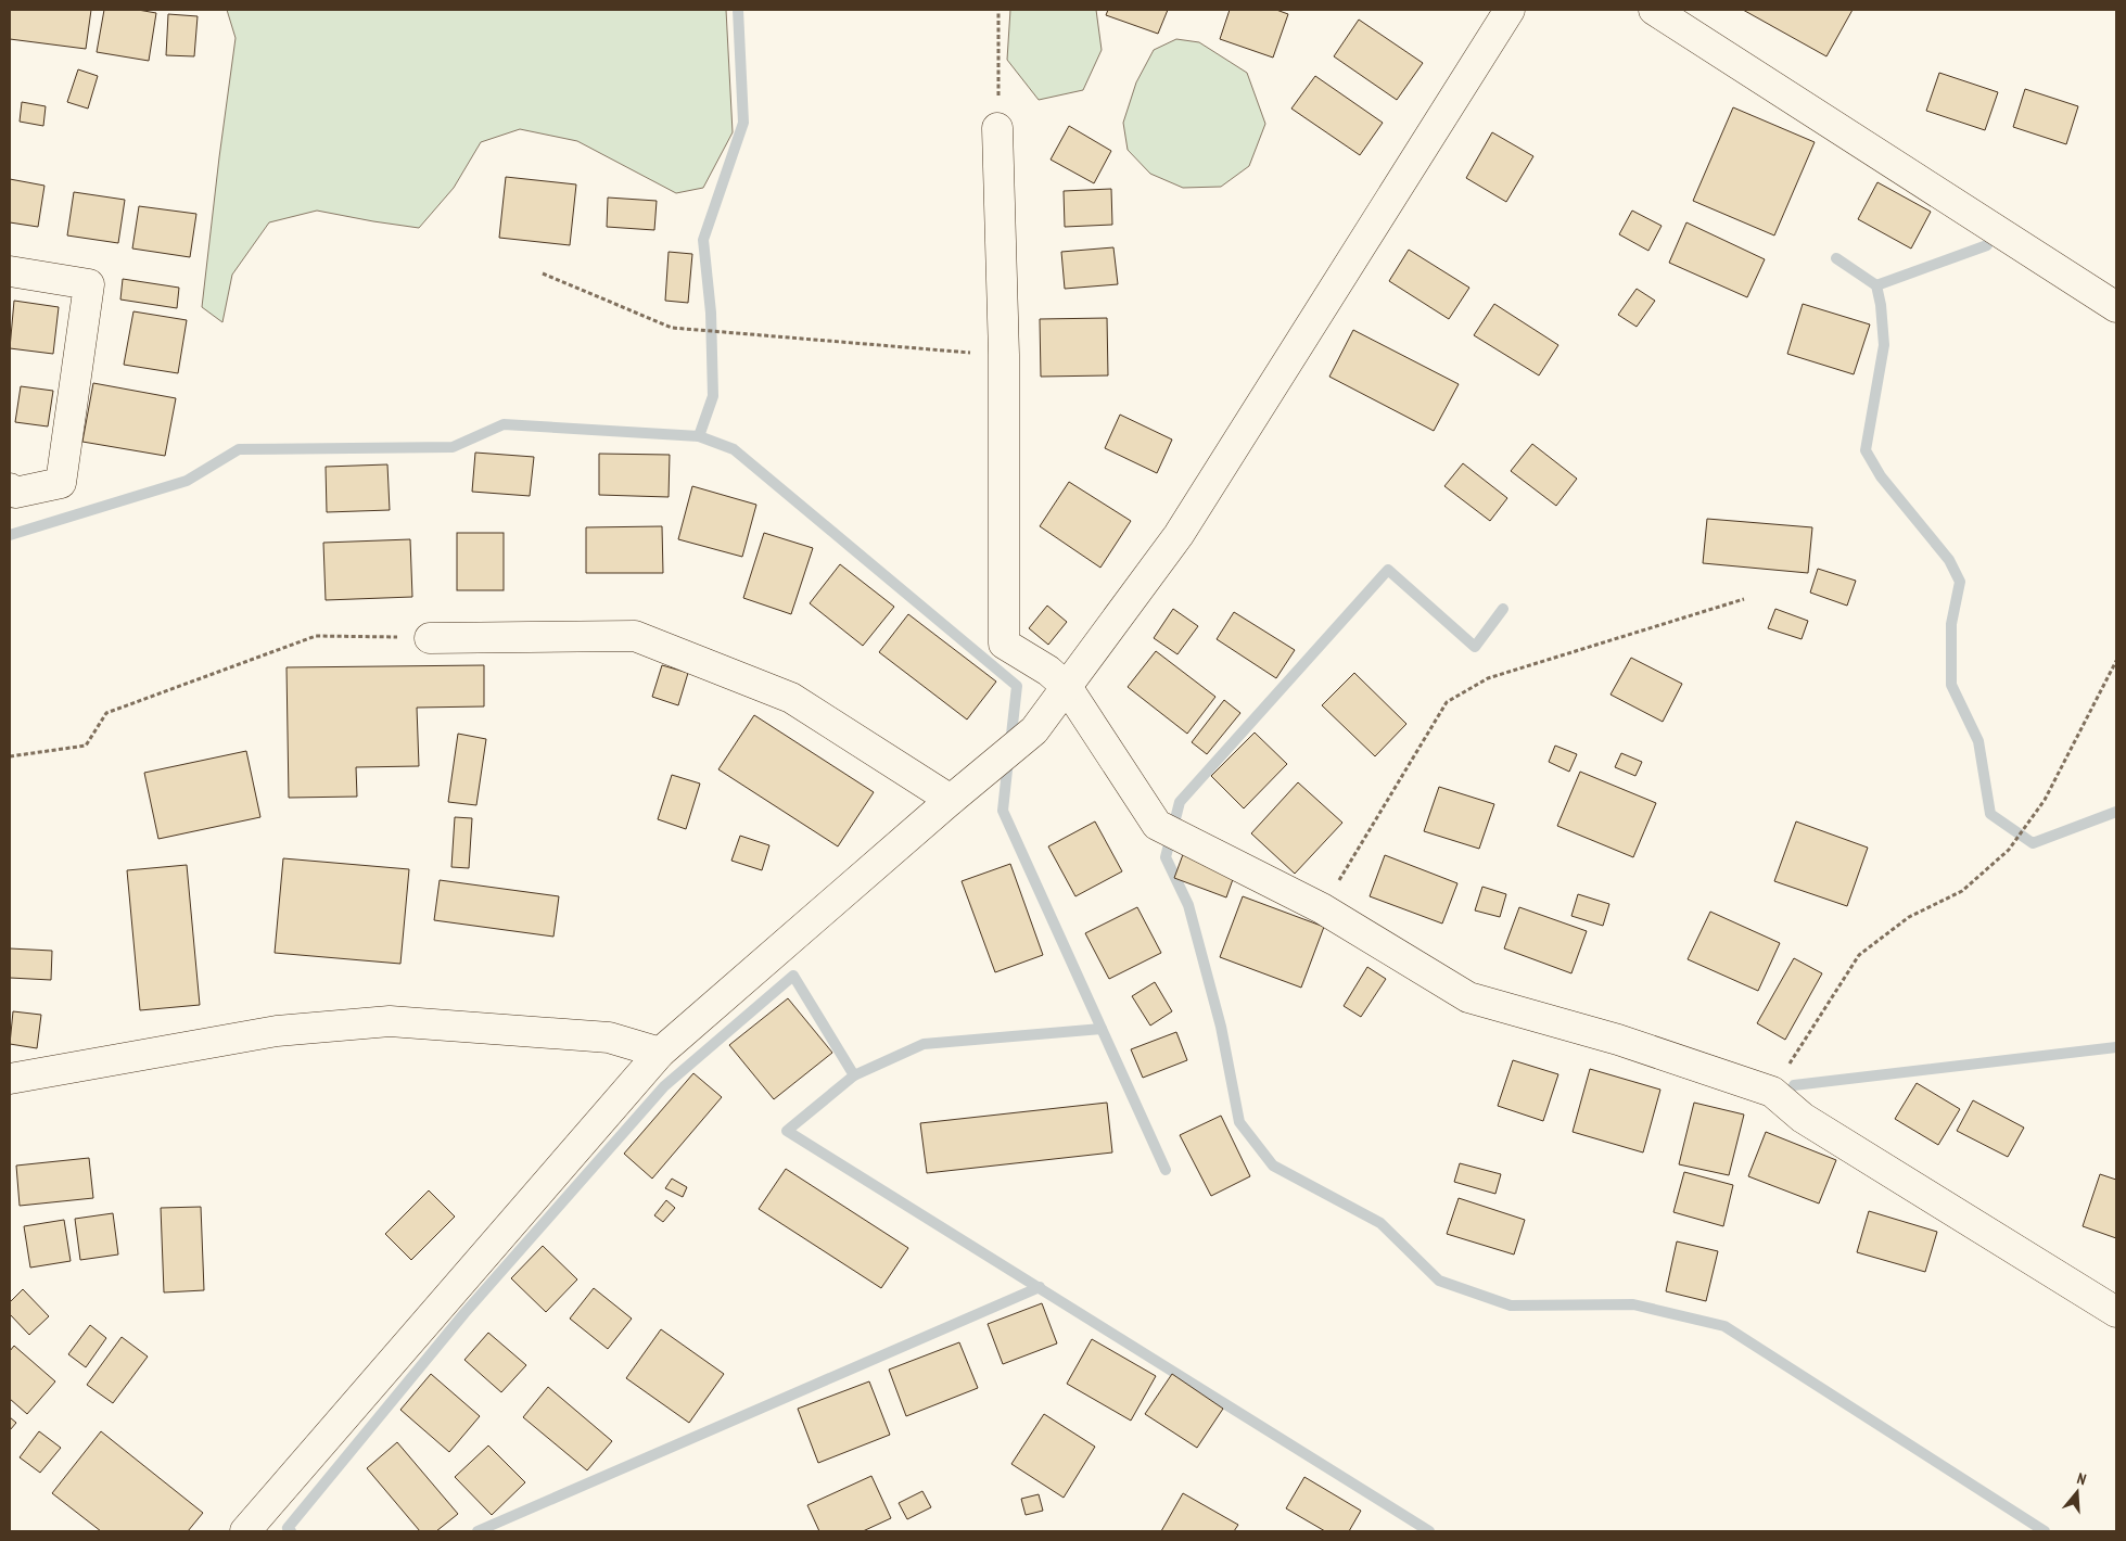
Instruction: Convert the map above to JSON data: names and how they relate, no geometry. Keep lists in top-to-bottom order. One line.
{"north":"top"}
